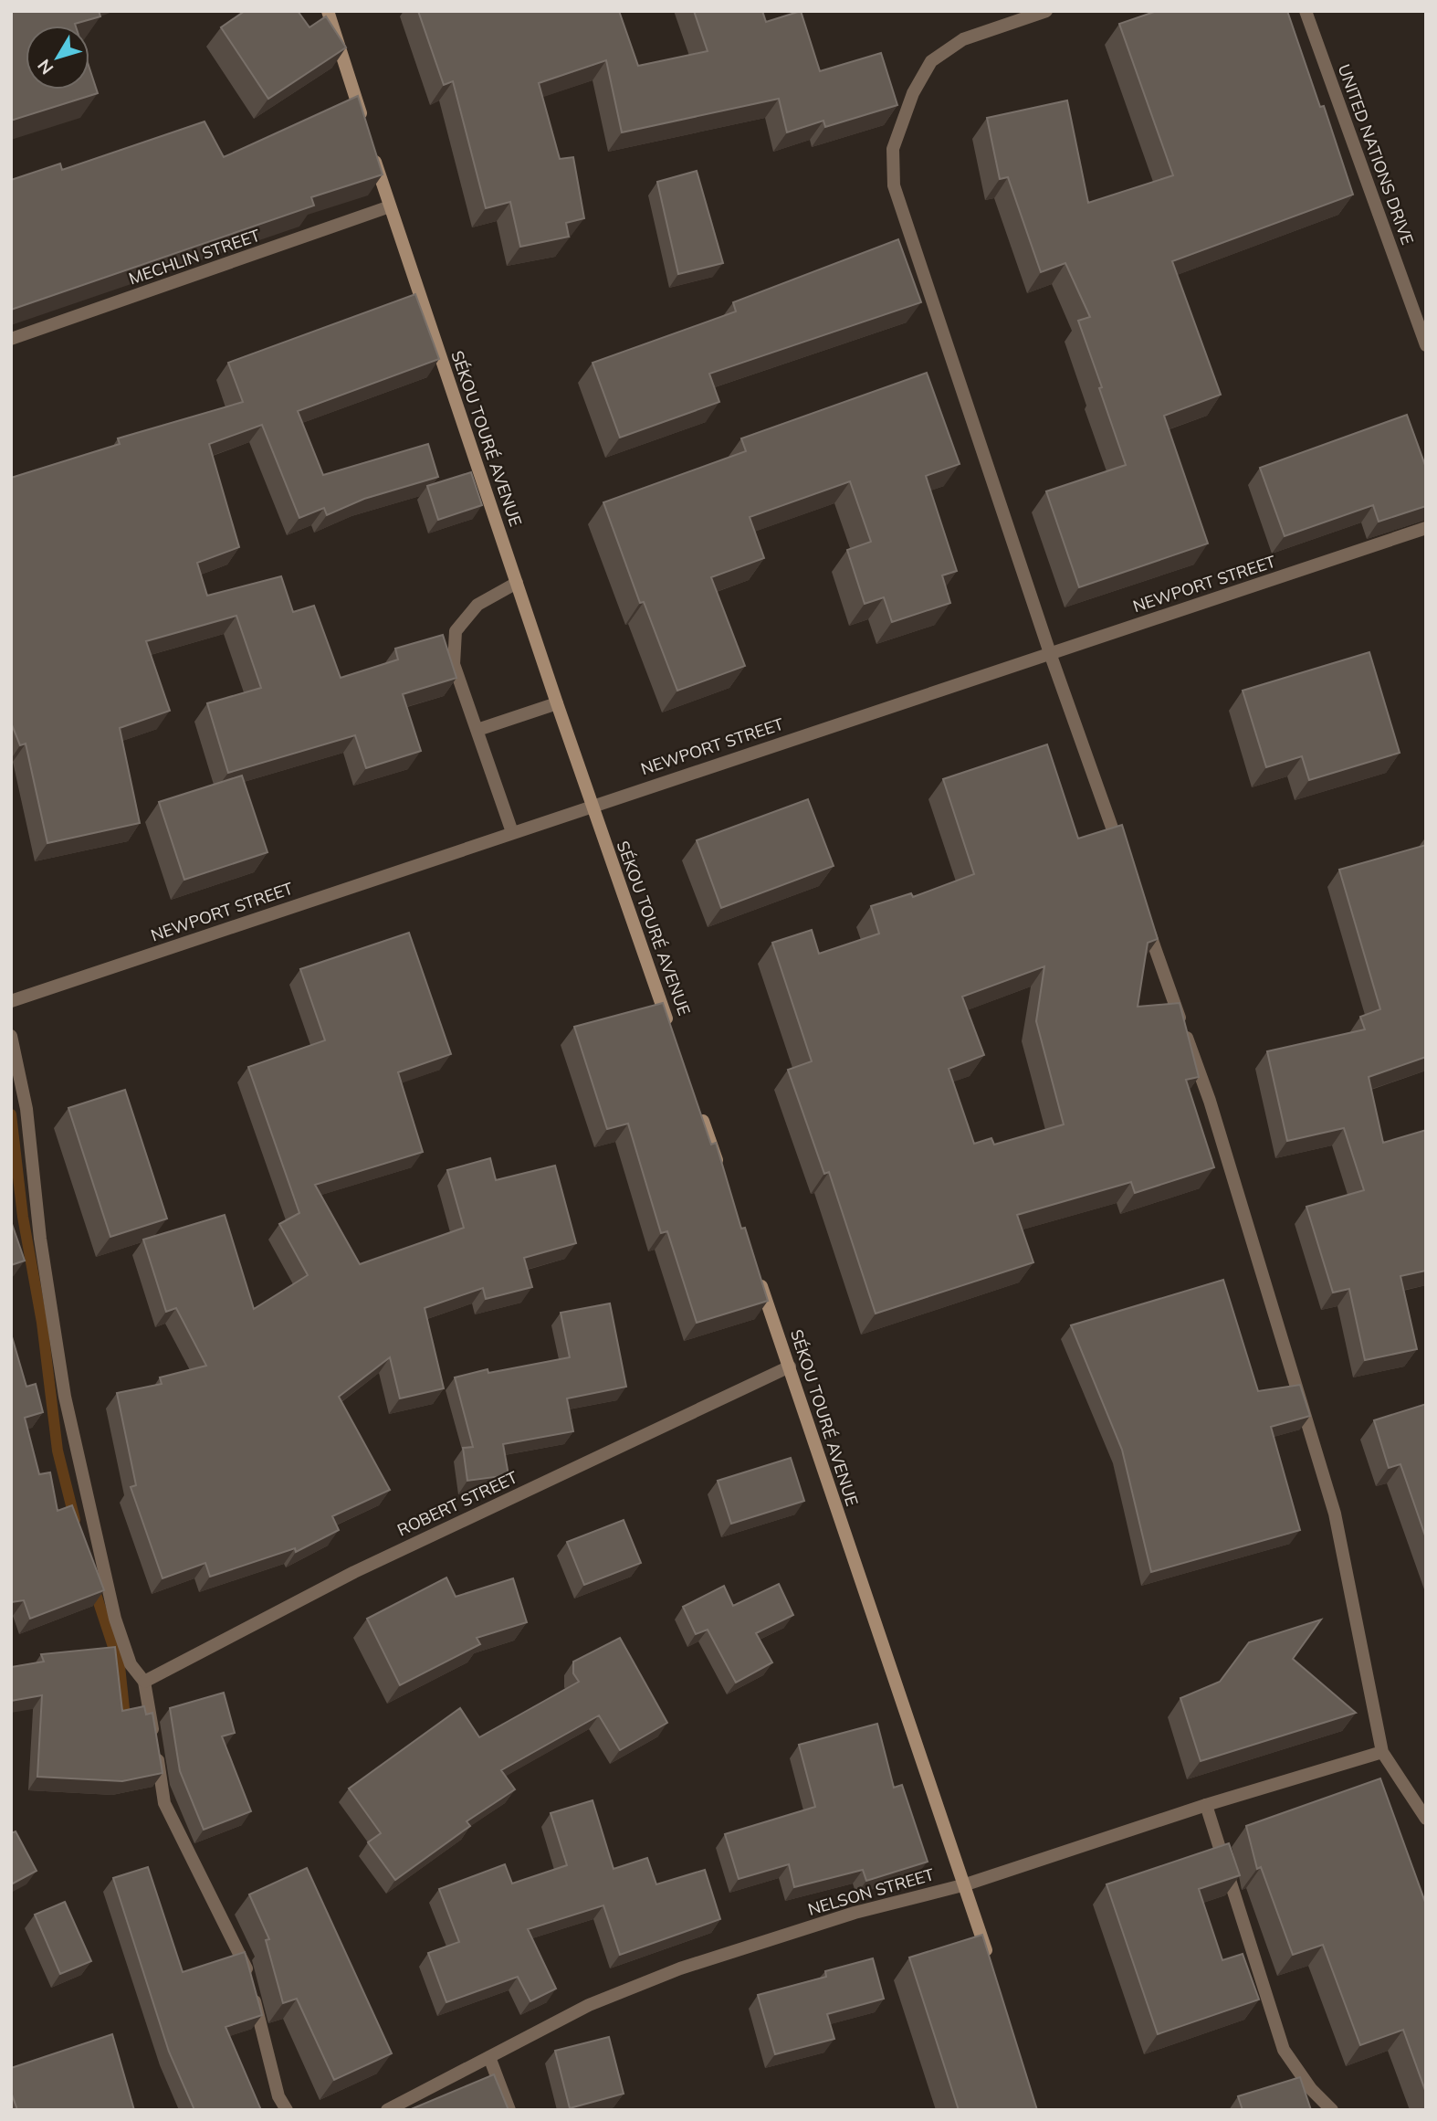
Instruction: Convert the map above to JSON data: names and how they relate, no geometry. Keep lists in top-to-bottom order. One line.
{"streets":{"main road":["SÉKOU TOURÉ AVENUE"],"street":["UNITED NATIONS DRIVE","MECHLIN STREET","NEWPORT STREET","ROBERT STREET","NELSON STREET"]},"crossings":[["MECHLIN STREET","SÉKOU TOURÉ AVENUE"],["SÉKOU TOURÉ AVENUE","NEWPORT STREET"],["SÉKOU TOURÉ AVENUE","ROBERT STREET"],["SÉKOU TOURÉ AVENUE","NELSON STREET"]],"north":"bottom left"}
